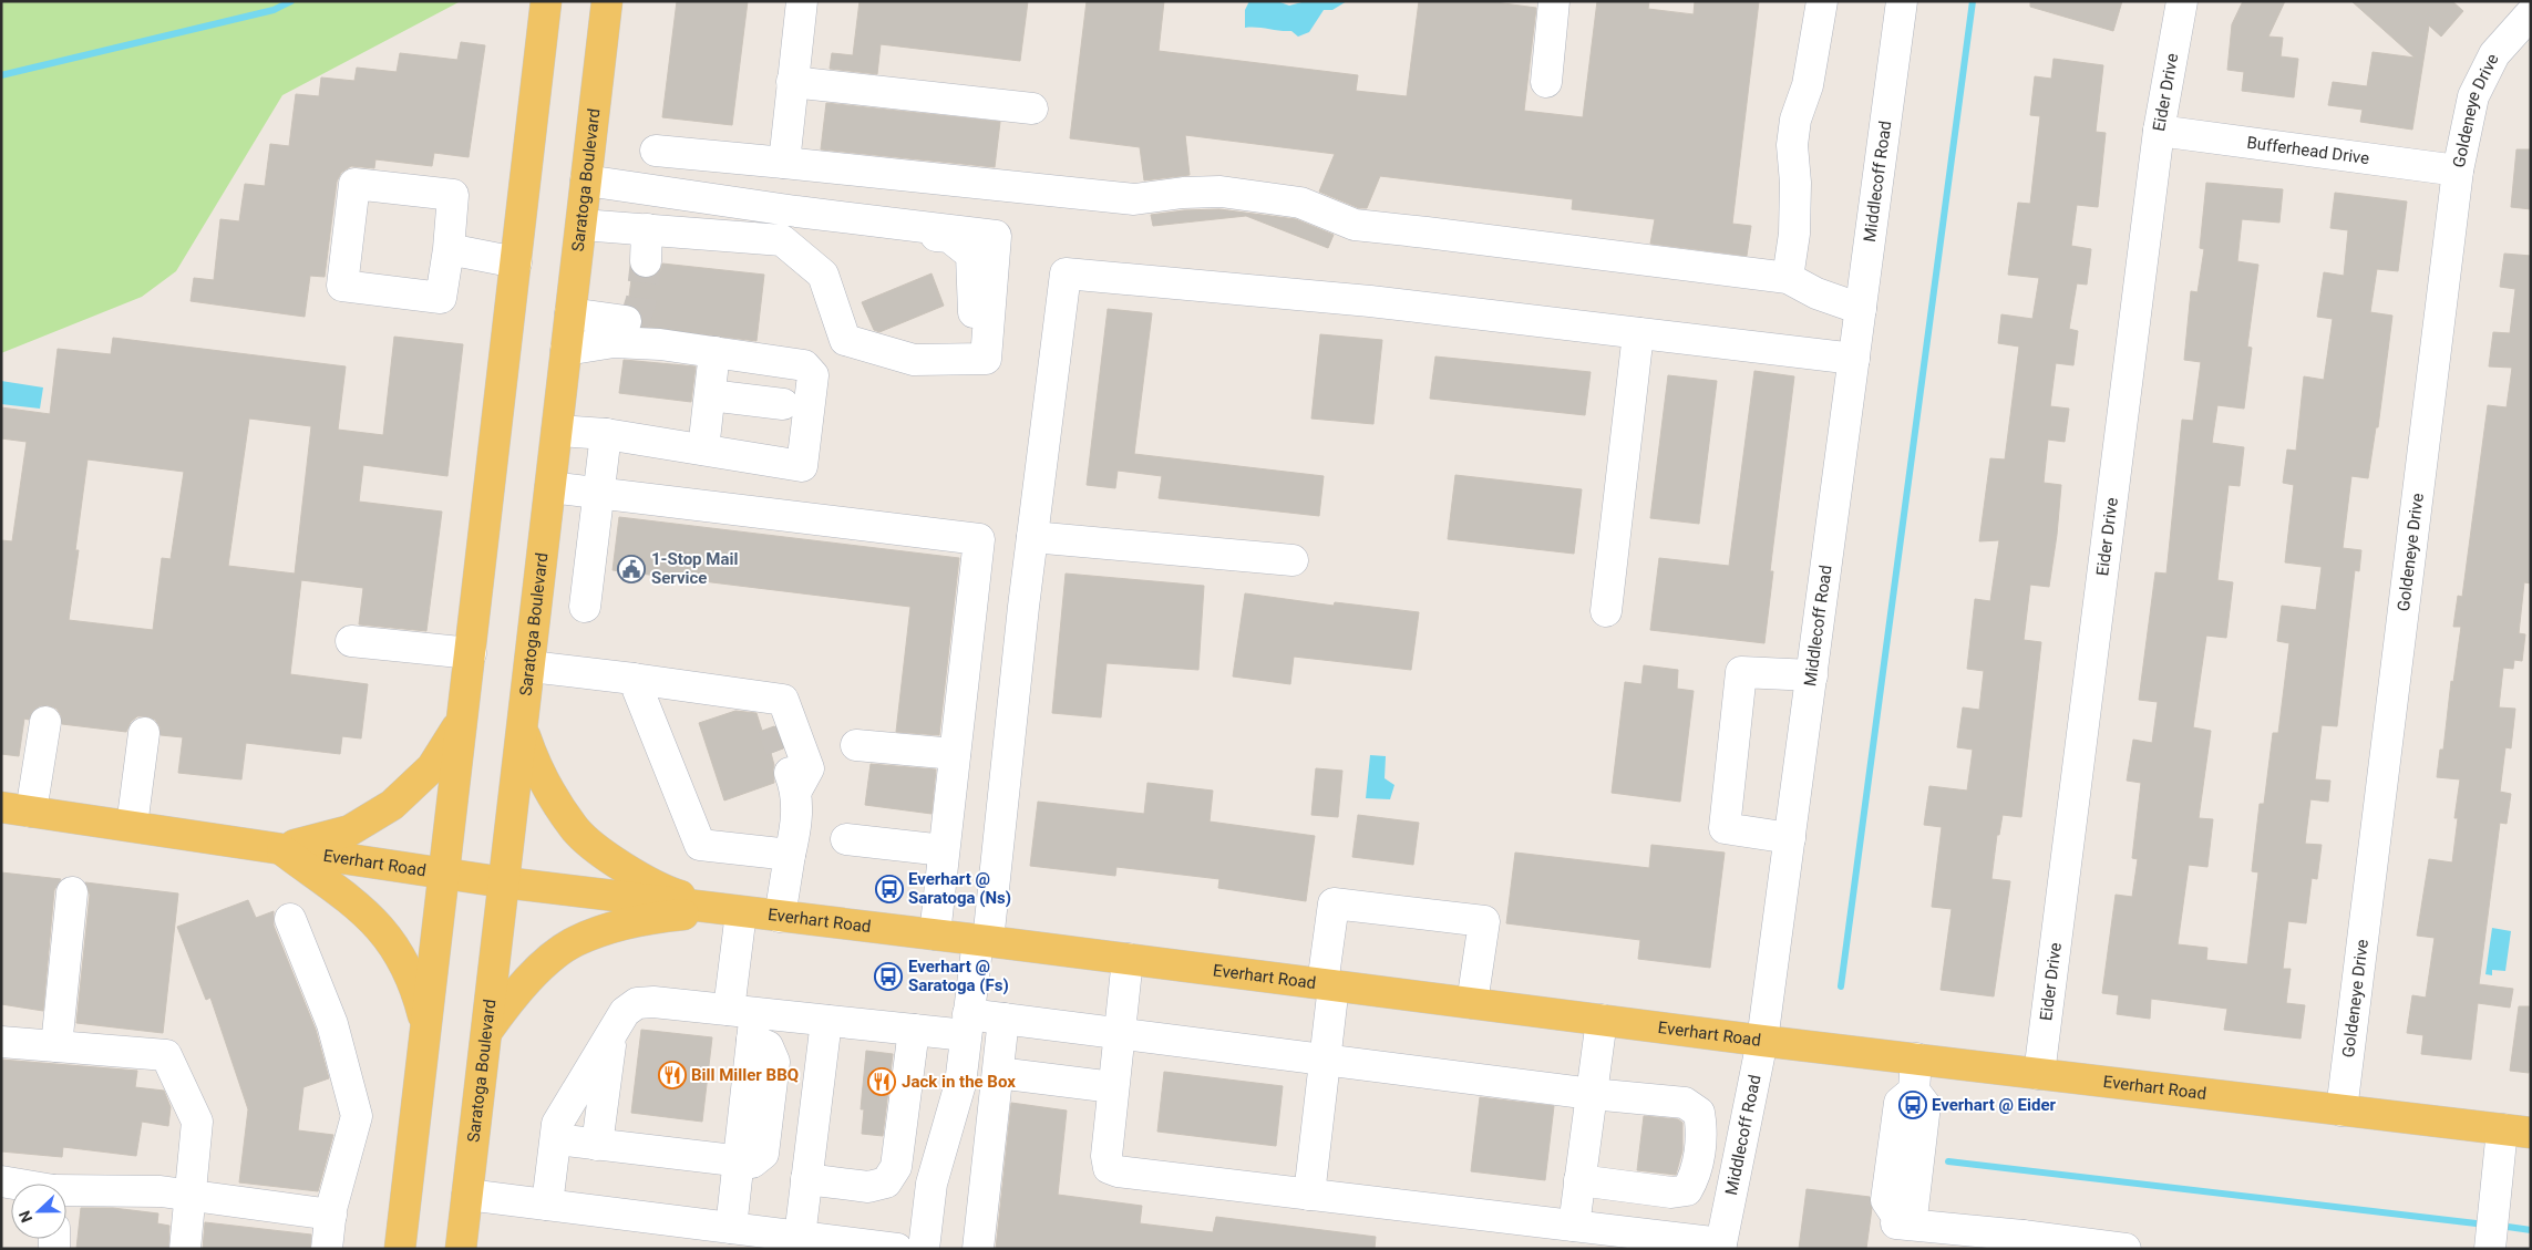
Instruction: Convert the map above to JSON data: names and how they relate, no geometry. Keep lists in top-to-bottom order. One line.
{"streets":{"main road":["Saratoga Boulevard","Everhart Road"],"street":["Eider Drive","Goldeneye Drive","Bufferhead Drive","Middlecoff Road"]},"crossings":[["Eider Drive","Bufferhead Drive"],["Eider Drive","Everhart Road"],["Goldeneye Drive","Bufferhead Drive"],["Goldeneye Drive","Everhart Road"],["Saratoga Boulevard","Everhart Road"],["Middlecoff Road","Everhart Road"]],"places":{"public building":["1-Stop Mail Service"],"bus stop":["Everhart @ Saratoga (Ns)","Everhart @ Saratoga (Fs)","Everhart @ Eider"],"restaurant":["Bill Miller BBQ","Jack in the Box"]},"north":"left"}
